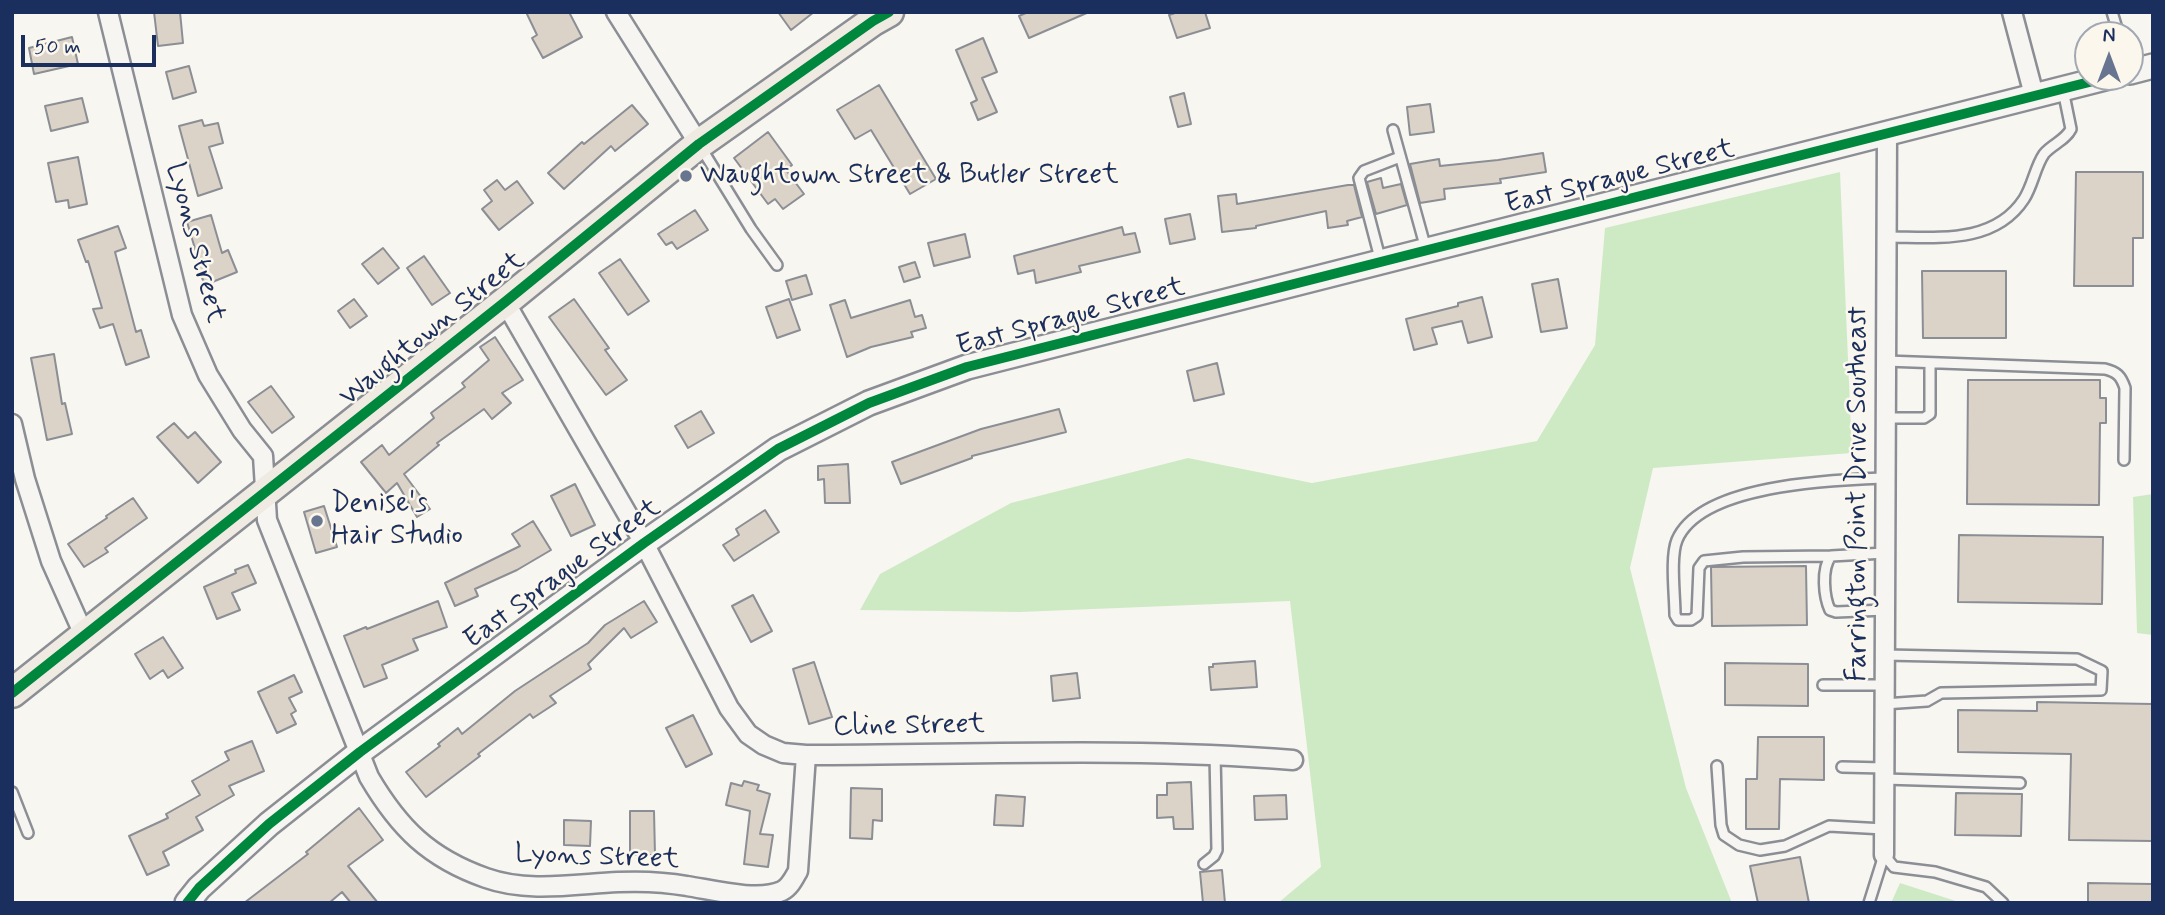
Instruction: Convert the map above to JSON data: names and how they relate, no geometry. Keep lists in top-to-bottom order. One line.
{"streets":{"main road":["Waughtown Street"],"street":["East Sprague Street","Lyons Street","Farrington Point Drive Southeast","Cline Street"]},"crossings":[["East Sprague Street","Lyons Street"],["East Sprague Street","Farrington Point Drive Southeast"],["East Sprague Street","Cline Street"],["Lyons Street","Waughtown Street"],["Lyons Street","Cline Street"],["Waughtown Street","Cline Street"]],"places":["Waughtown Street & Butler Street","Denise's Hair Studio"],"scale_bar":"50 m","north":"top"}
